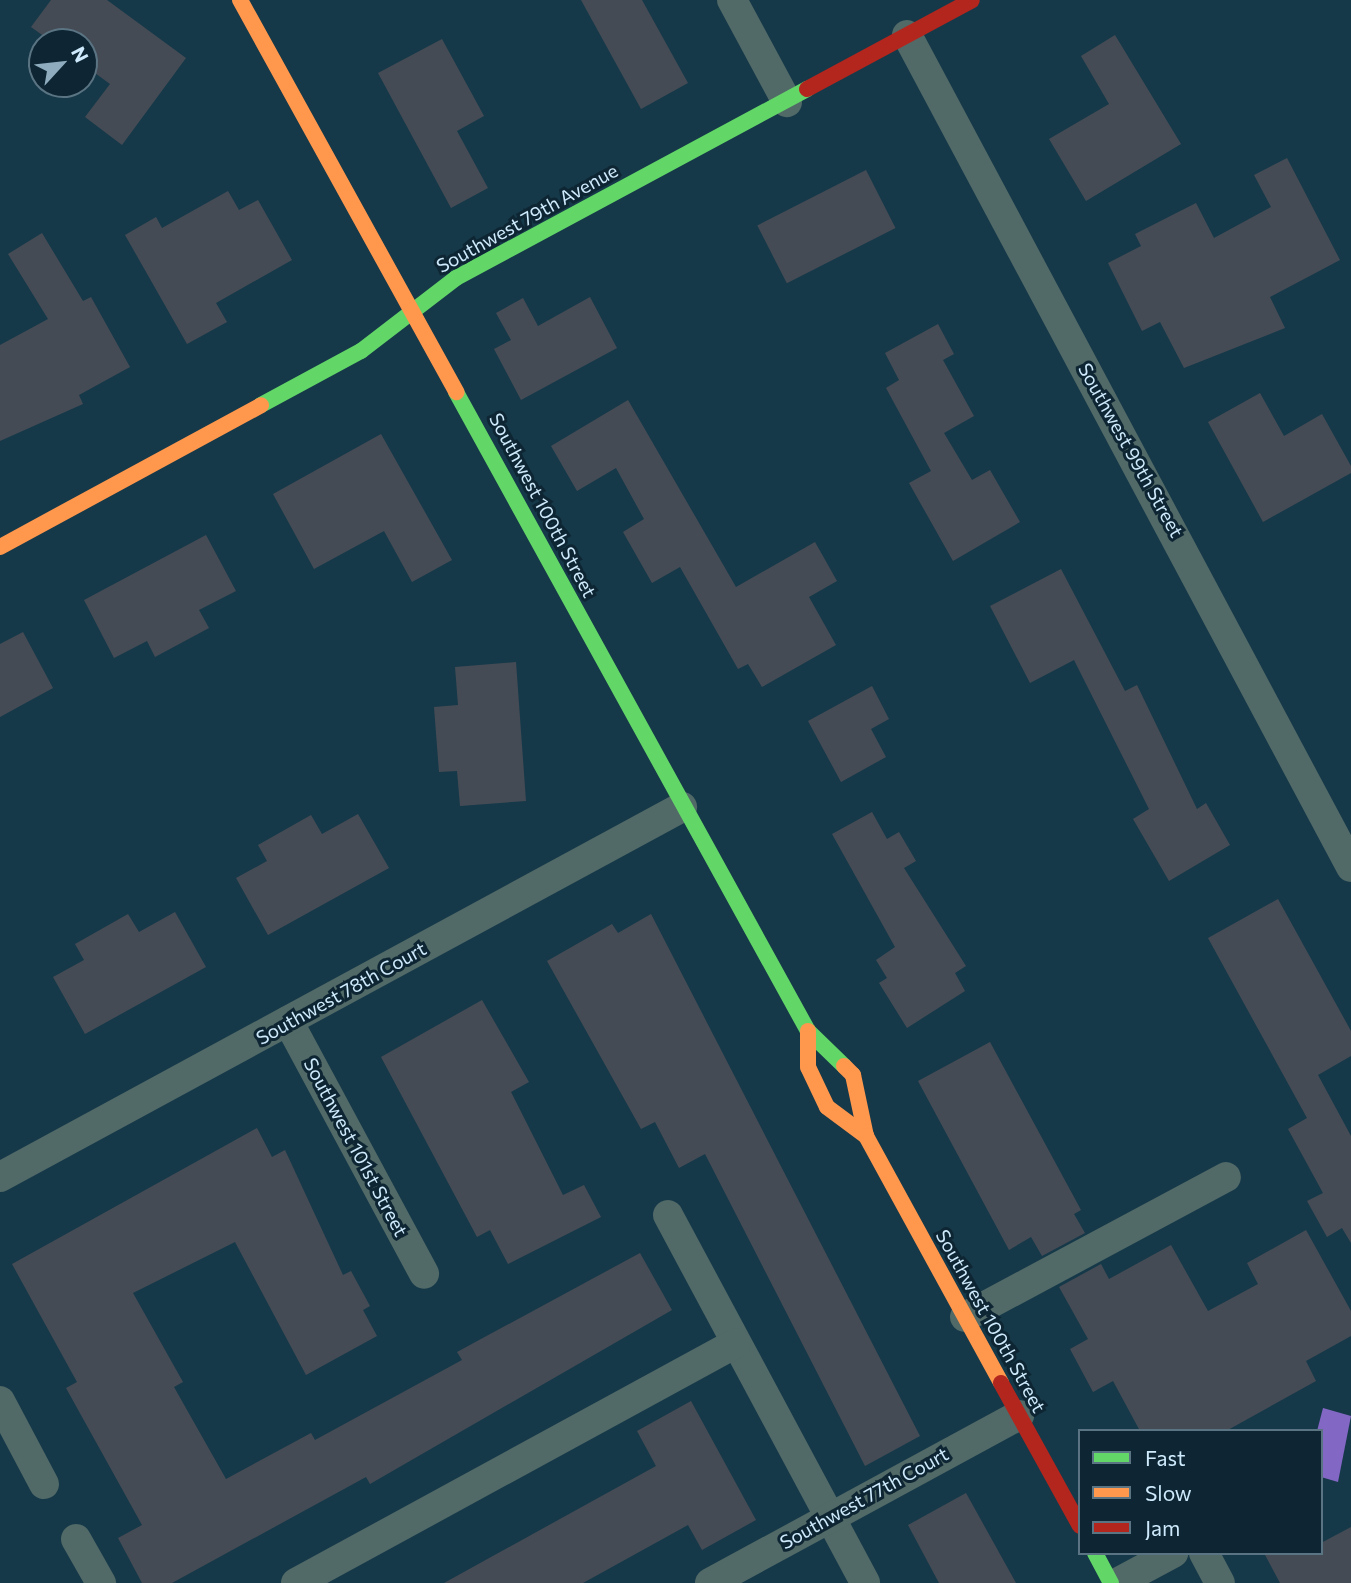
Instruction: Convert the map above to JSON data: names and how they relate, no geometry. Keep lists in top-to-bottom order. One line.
{"streets":{"street":["Southwest 79th Avenue","Southwest 99th Street","Southwest 100th Street","Southwest 78th Court","Southwest 101st Street","Southwest 77th Court"]},"crossings":[["Southwest 79th Avenue","Southwest 99th Street"],["Southwest 79th Avenue","Southwest 100th Street"],["Southwest 100th Street","Southwest 78th Court"],["Southwest 100th Street","Southwest 77th Court"],["Southwest 78th Court","Southwest 101st Street"]],"legend":["Fast","Slow","Jam"],"north":"top right"}
